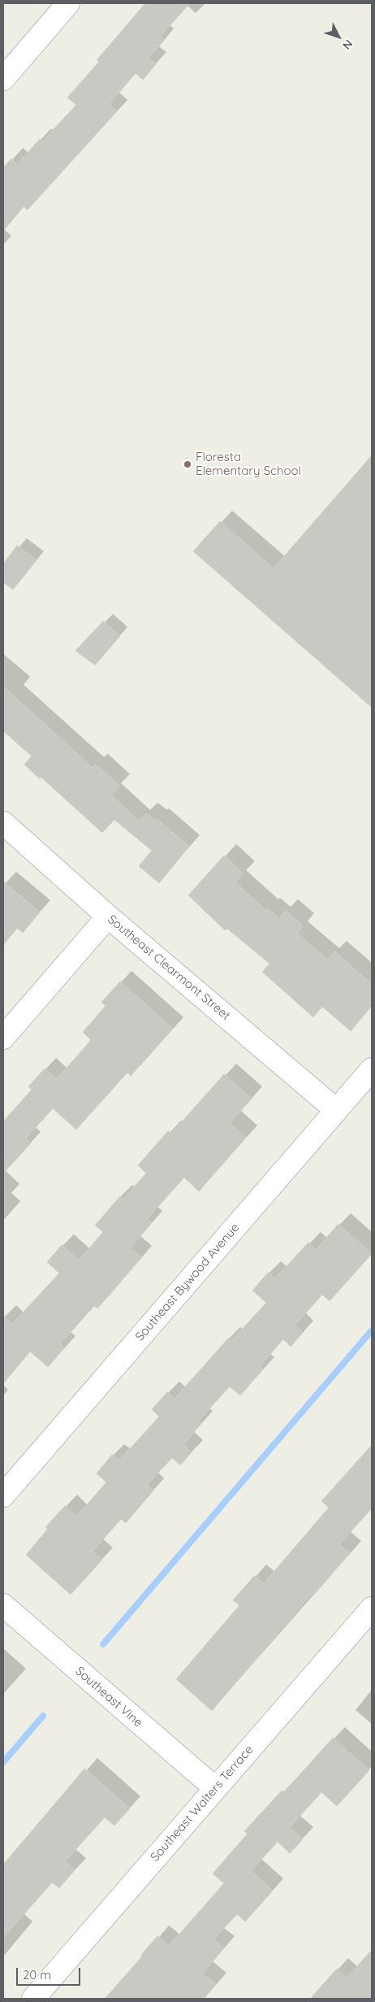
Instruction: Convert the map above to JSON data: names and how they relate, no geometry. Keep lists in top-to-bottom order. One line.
{"streets":{"street":["Southeast Clearmont Street","Southeast Bywood Avenue","Southeast Vine","Southeast Walters Terrace"]},"crossings":[["Southeast Clearmont Street","Southeast Bywood Avenue"],["Southeast Vine","Southeast Walters Terrace"]],"places":["Floresta Elementary School"],"scale_bar":"20 m","north":"bottom right"}
